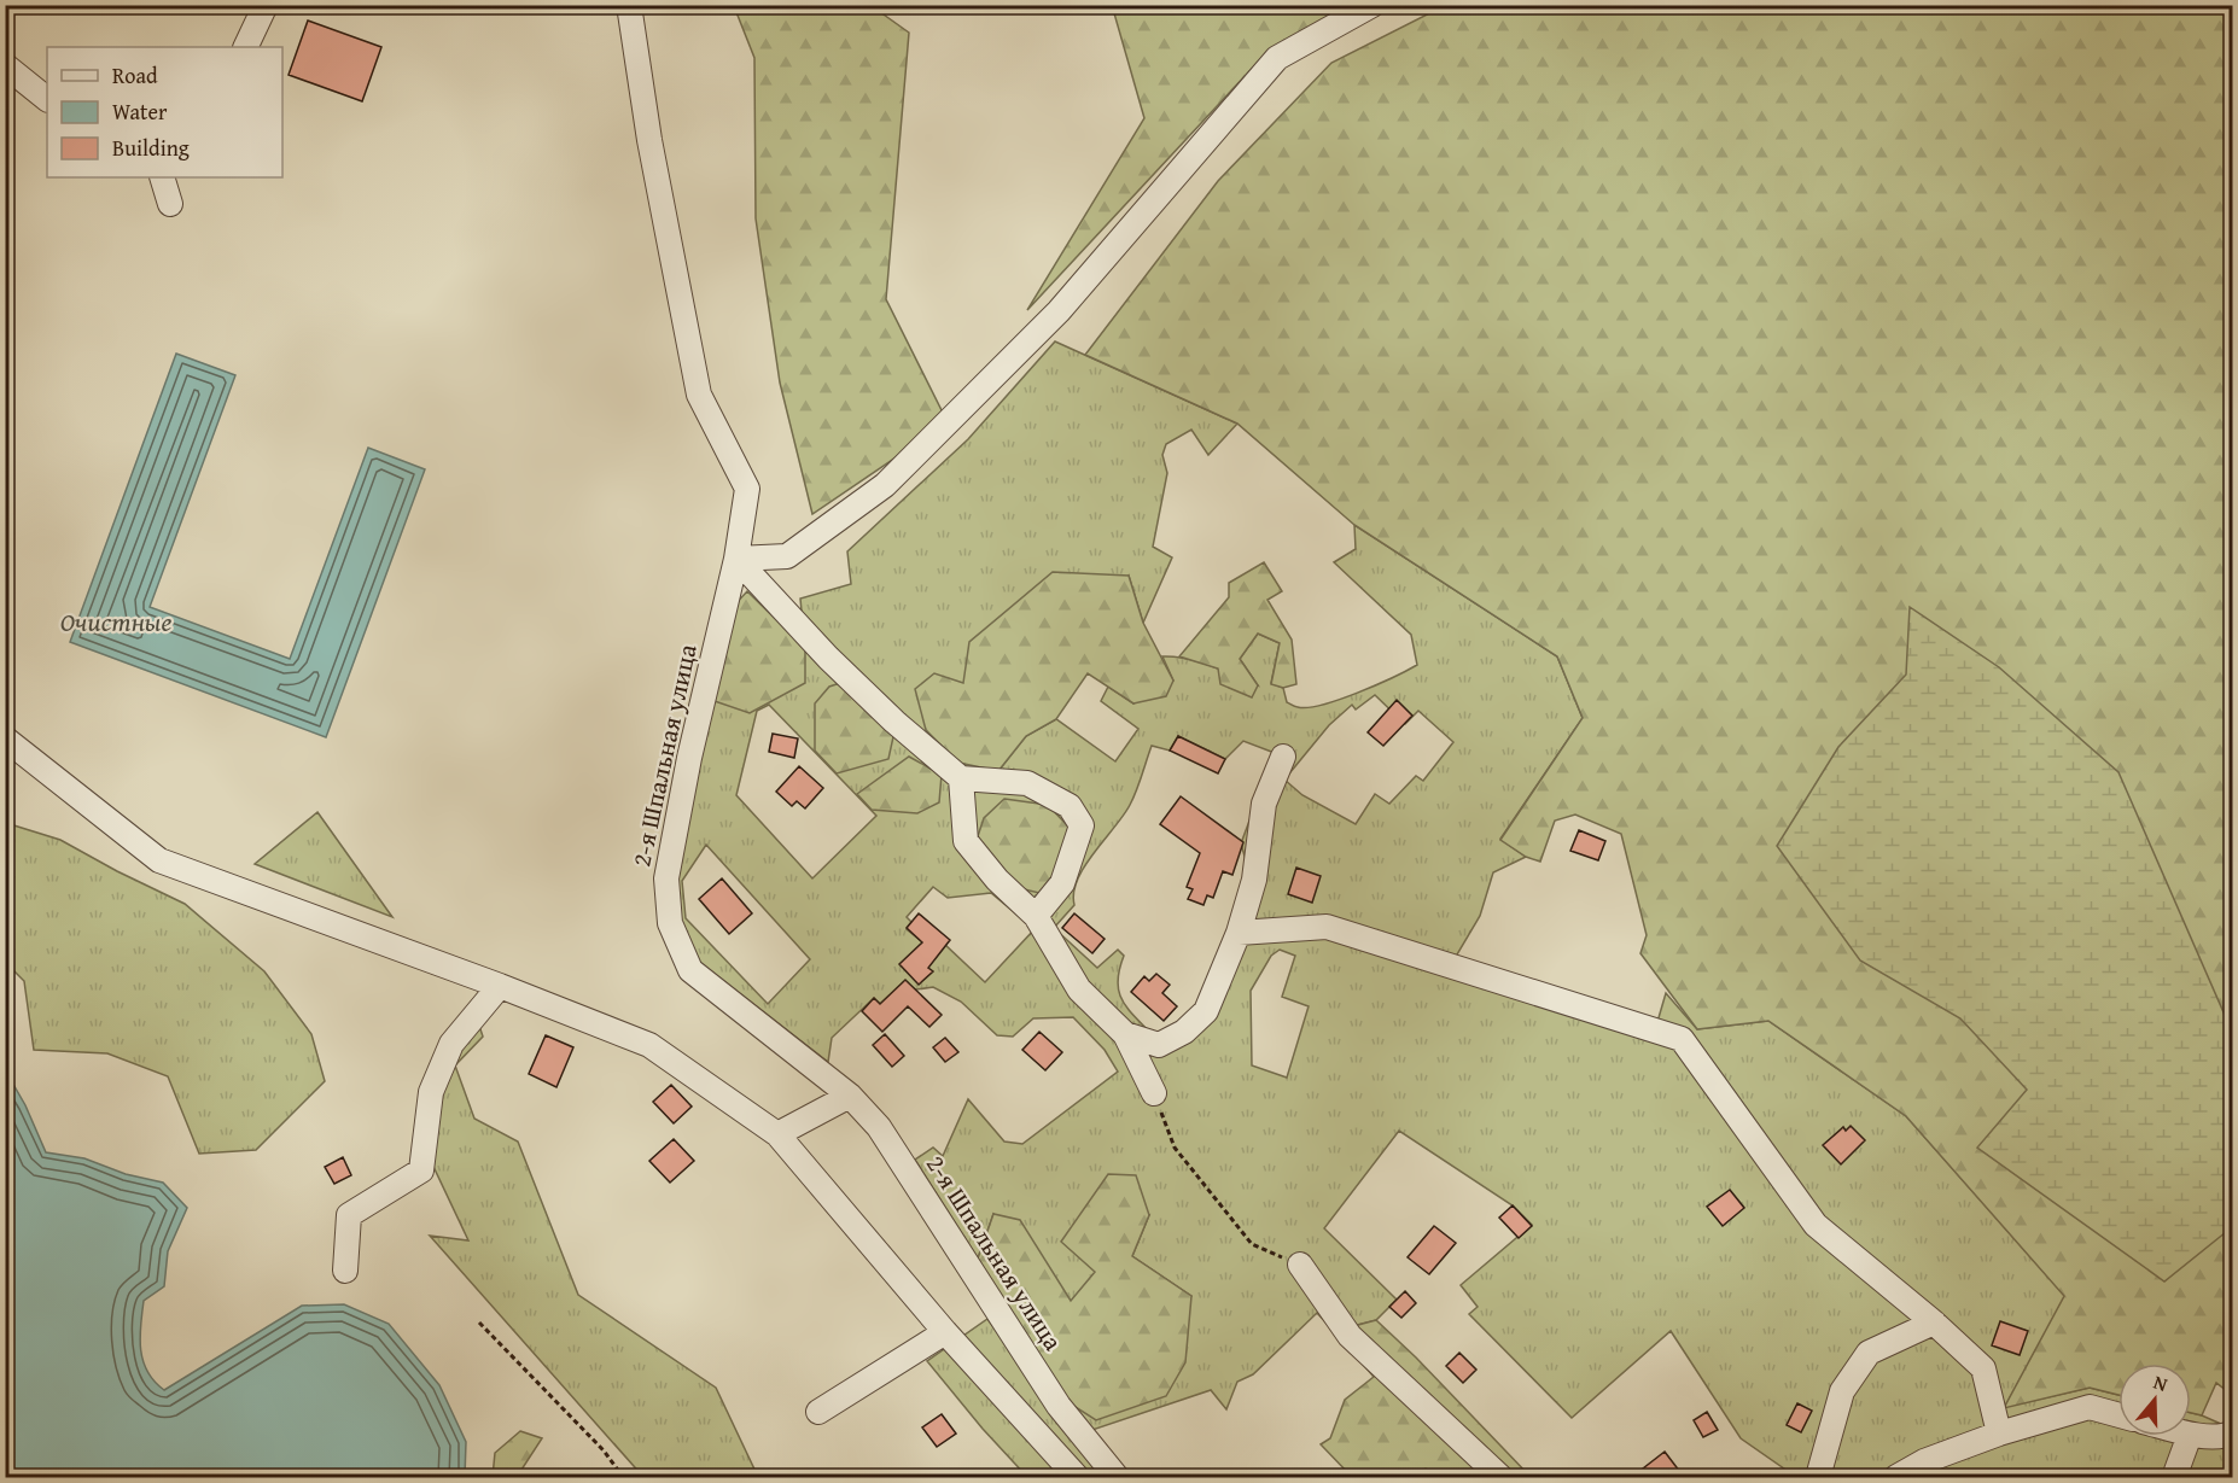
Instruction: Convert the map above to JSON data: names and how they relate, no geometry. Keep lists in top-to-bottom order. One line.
{"streets":{"street":["2-я Шпальная улица"]},"water":["Очистные"],"legend":["Road","Water","Building"],"north":"top"}
